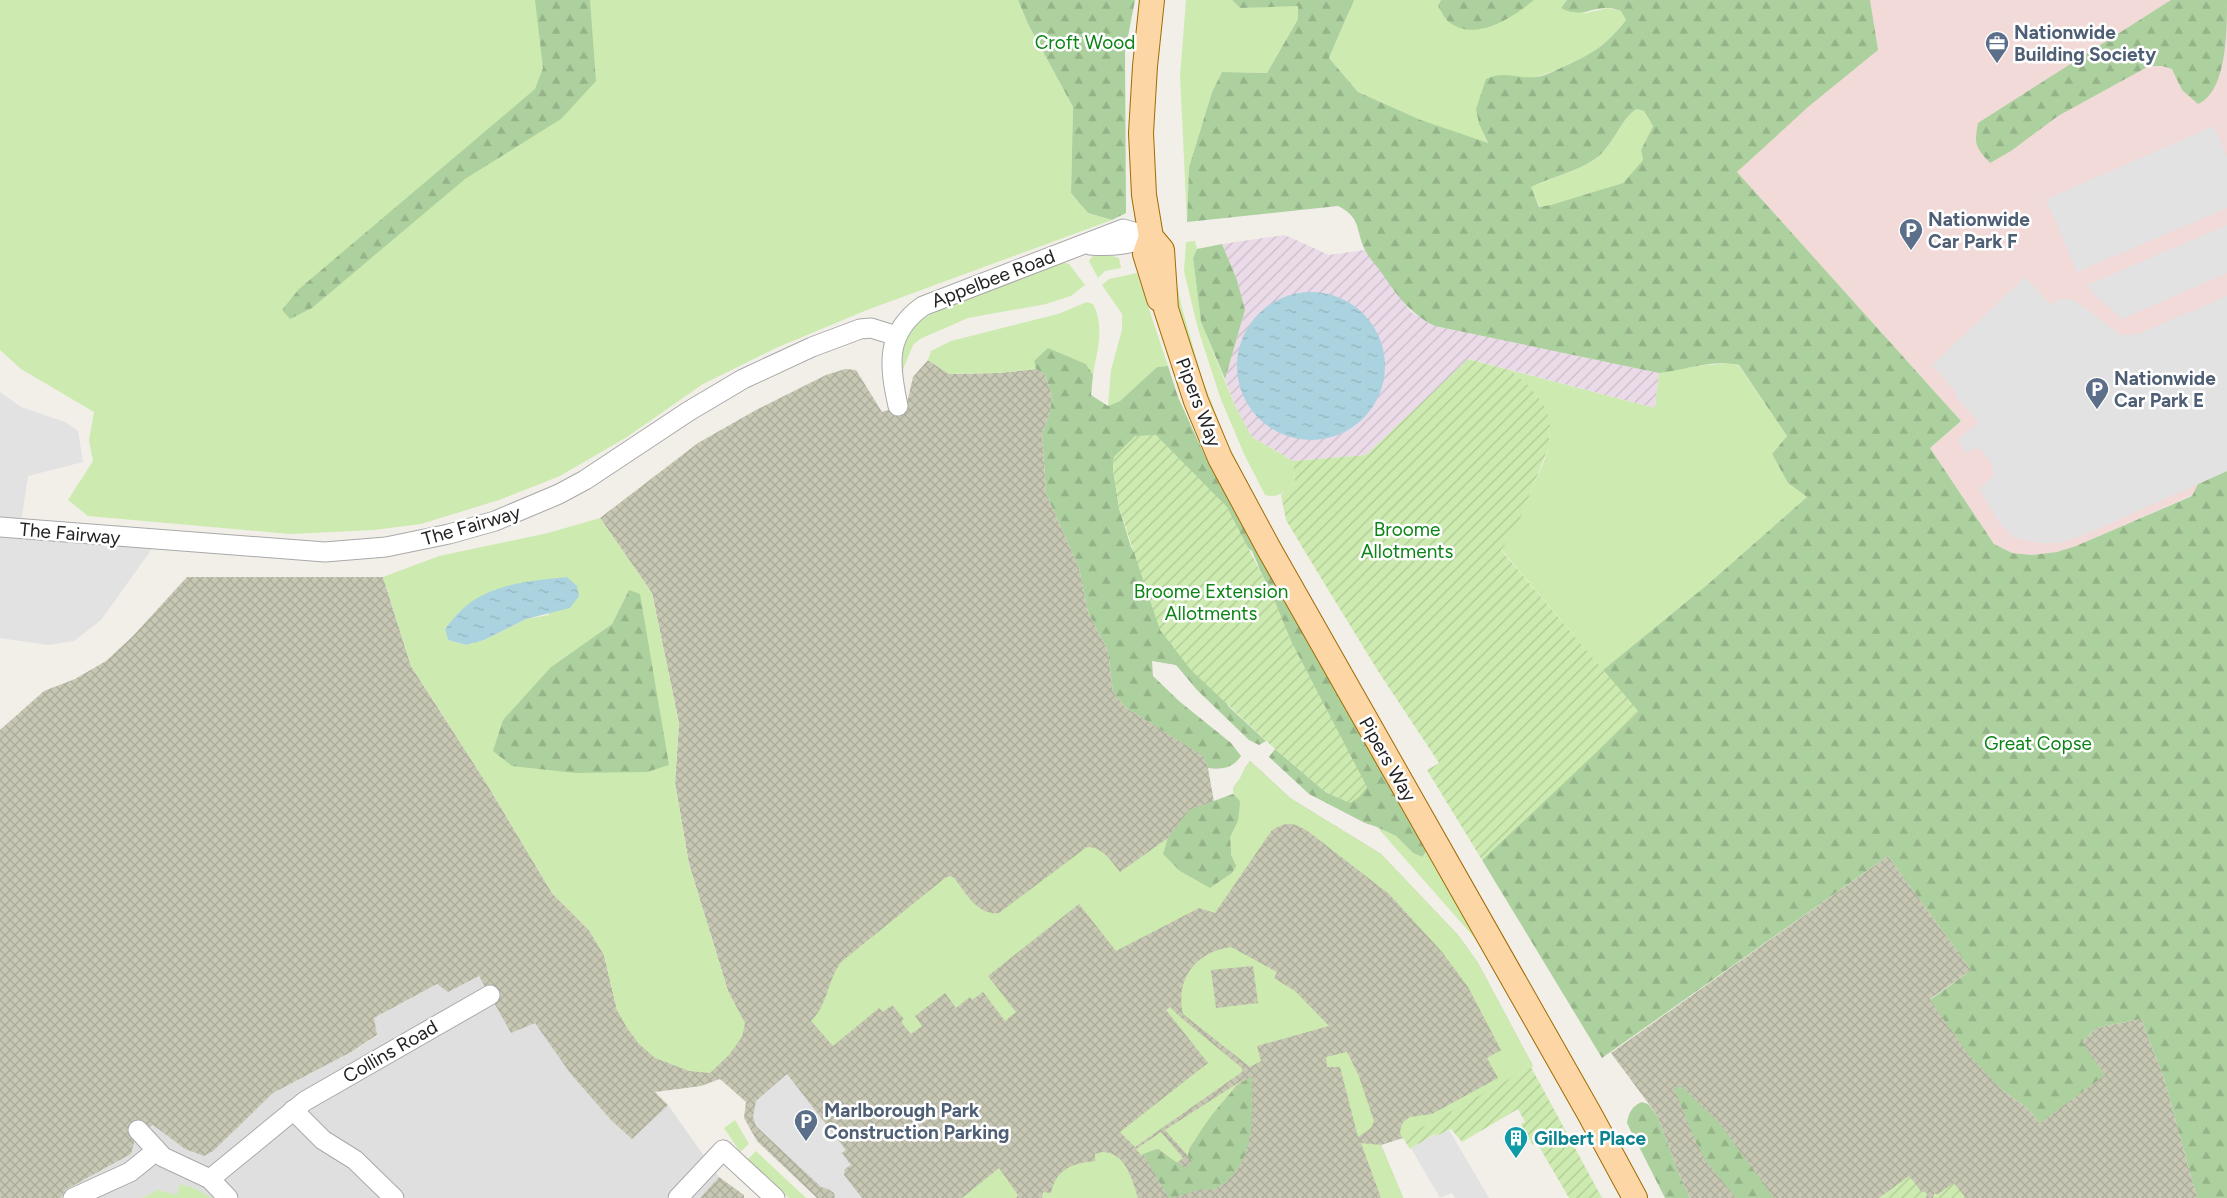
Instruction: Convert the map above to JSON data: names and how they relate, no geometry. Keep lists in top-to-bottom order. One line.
{"streets":{"main road":["Pipers Way"],"street":["Appelbee Road","The Fairway","Collins Road"]},"crossings":[["Appelbee Road","Pipers Way"],["Appelbee Road","The Fairway"]],"parks":["Croft Wood","Broome Allotments","Broome Extension Allotments","Great Copse"],"places":{"office":["Nationwide Building Society"],"parking":["Nationwide Car Park F","Nationwide Car Park E","Marlborough Park Construction Parking"],"building":["Gilbert Place"]}}
